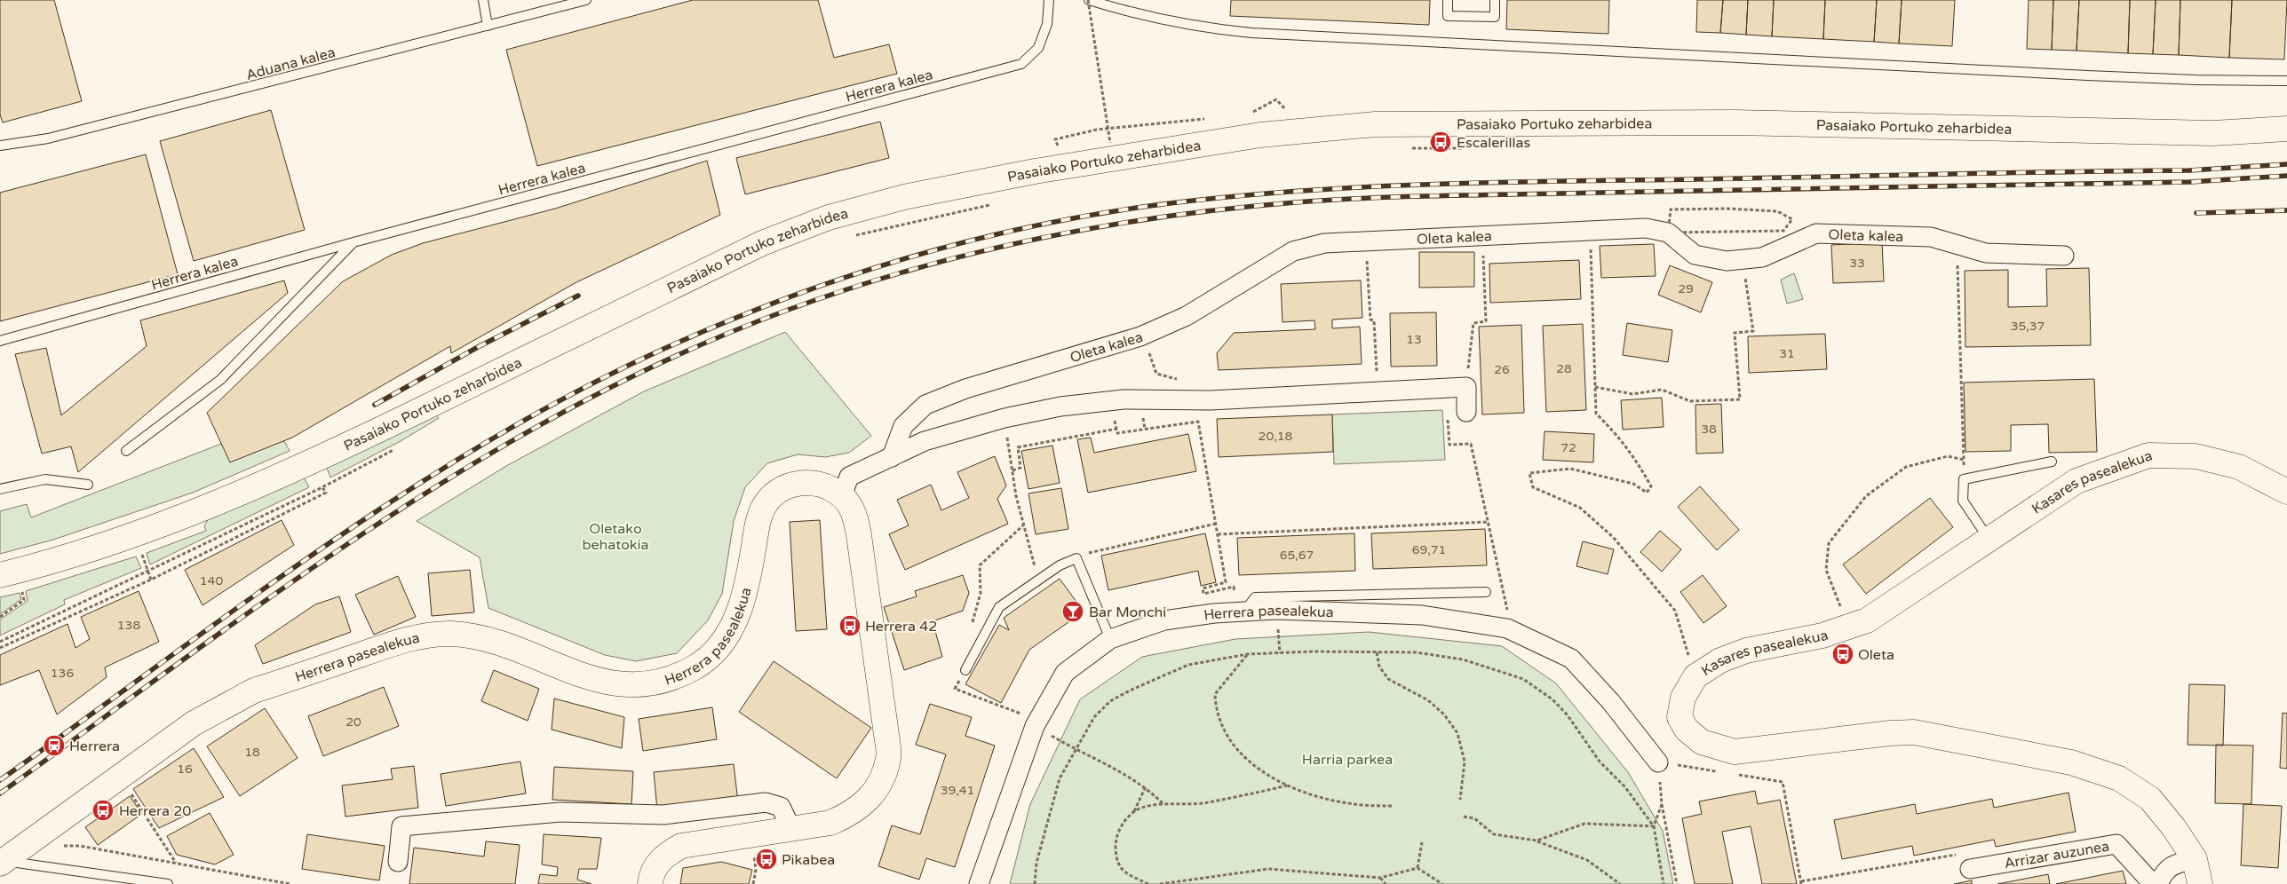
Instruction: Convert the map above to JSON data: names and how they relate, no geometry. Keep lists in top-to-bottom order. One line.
{"streets":{"street":["Pasaiako Portuko zeharbidea","Oleta kalea","Kasares pasealekua","Herrera pasealekua","Arrizar auzunea"],"lane":["Aduana kalea","Herrera kalea"]},"parks":["Oletako behatokia","Harria parkea"],"places":{"bus stop":["Escalerillas","Herrera 42","Oleta","Herrera 20","Pikabea"],"bar":["Bar Monchi"],"station":["Herrera"]},"house_numbers":["33","29","35,37","13","31","28","26","38","20,18","72","69,71","65,67","140","138","136","20","18","16","39,41"]}
